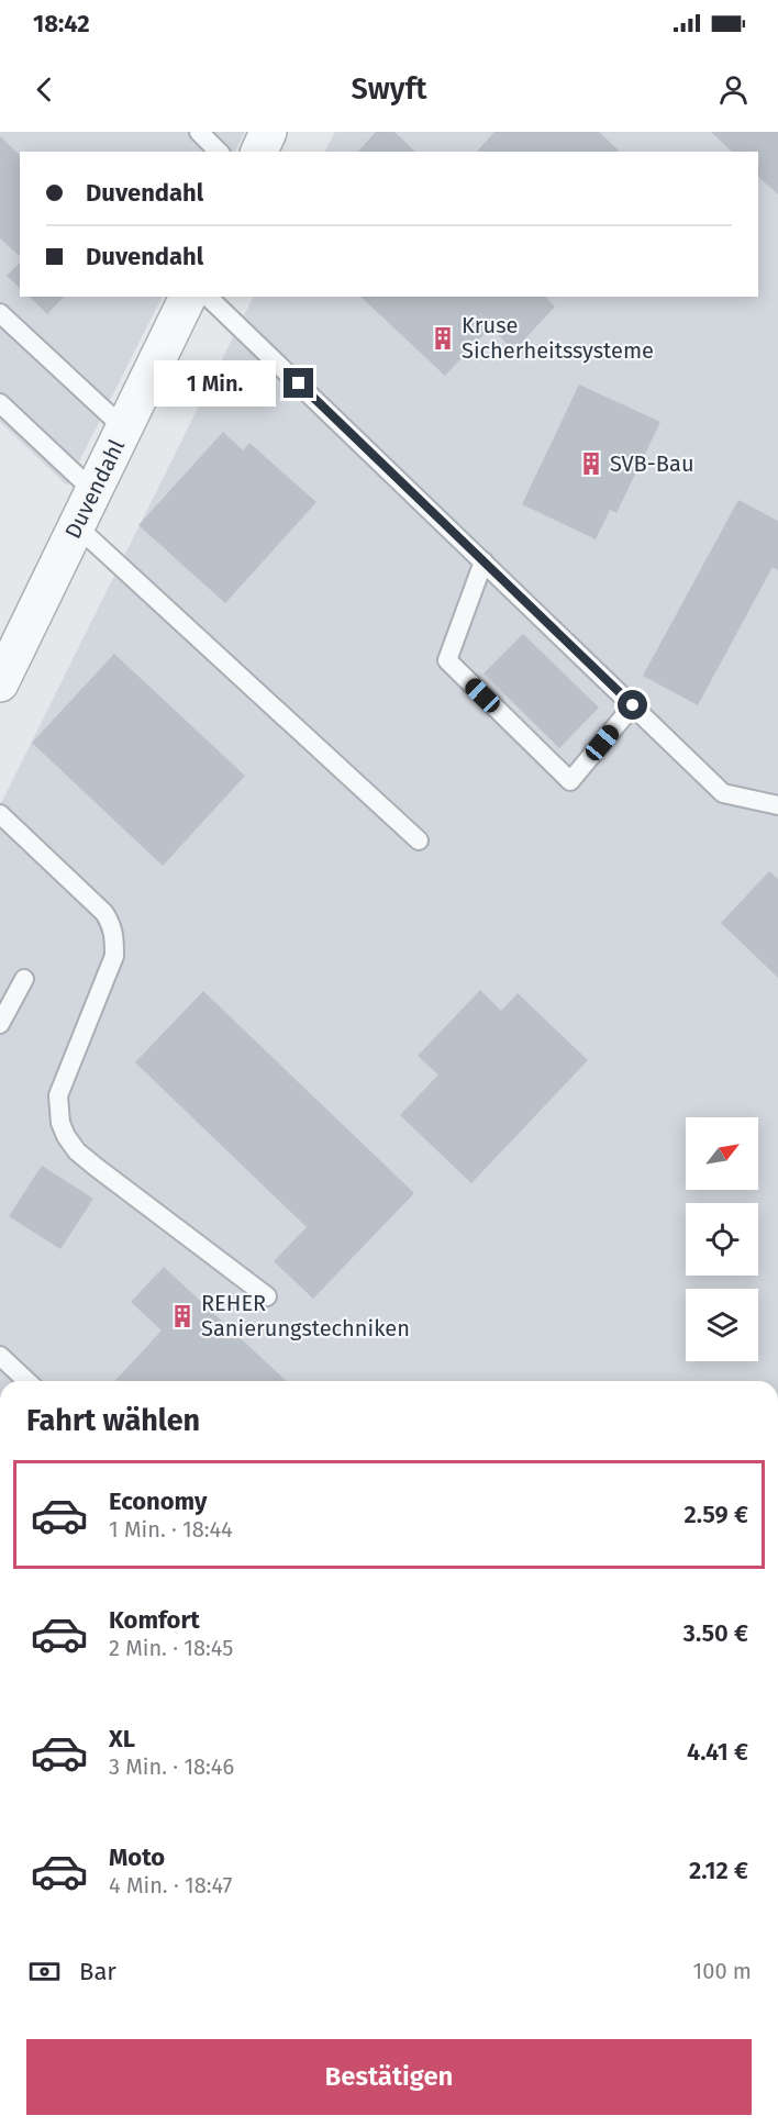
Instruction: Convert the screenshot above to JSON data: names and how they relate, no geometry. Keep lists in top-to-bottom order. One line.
{"streets":{"street":["Duvendahl"]},"places":{"building":["Kruse Sicherheitssysteme","SVB-Bau","REHER Sanierungstechniken"]},"north":"top right","page":{"status":"18:42","header":"Swyft","banner":["Duvendahl","Duvendahl"],"bubble":"1 Min.","heading":"Fahrt wählen","list":[{"name":"Economy","note":"1 Min. · 18:44","value":"2.59 €"},{"name":"Komfort","note":"2 Min. · 18:45","value":"3.50 €"},{"name":"XL","note":"3 Min. · 18:46","value":"4.41 €"},{"name":"Moto","note":"4 Min. · 18:47","value":"2.12 €"}],"pay":["Bar","100 m"],"buttons":"Bestätigen"}}
